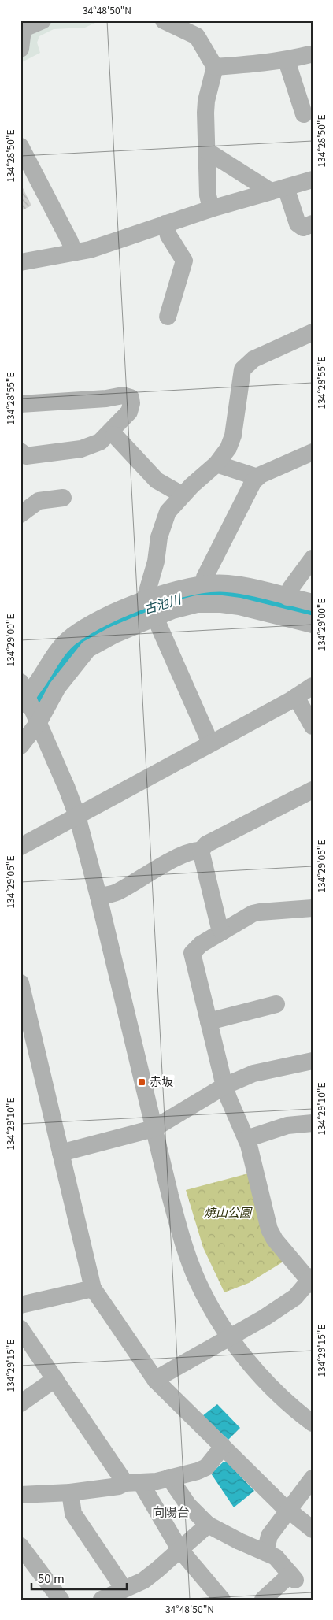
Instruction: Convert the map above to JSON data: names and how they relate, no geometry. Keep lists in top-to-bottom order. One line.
{"districts":["向陽台"],"water":["古池川"],"parks":["焼山公園"],"places":{"transit":["赤坂"]},"scale_bar":"50 m","coordinates":["34°48'50\"N","134°28'50\"E","134°28'55\"E","134°29'00\"E","134°29'05\"E","134°29'10\"E","134°29'15\"E"]}
